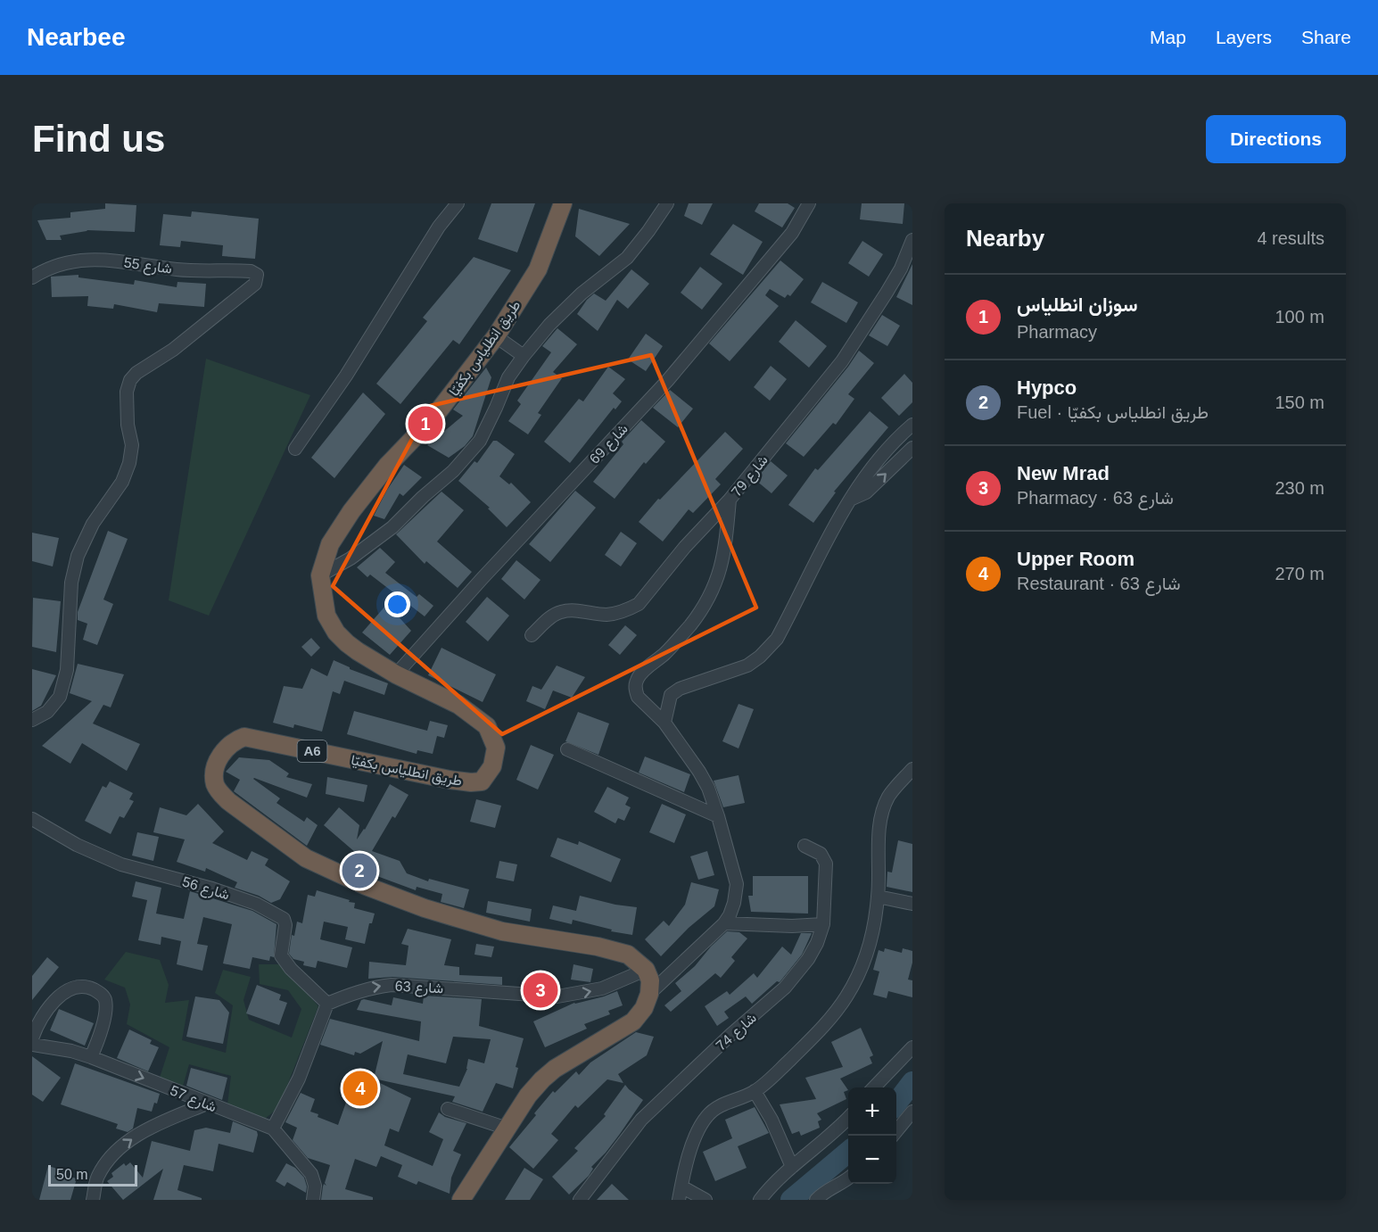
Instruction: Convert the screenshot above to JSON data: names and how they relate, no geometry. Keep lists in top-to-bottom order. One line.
{"streets":{"highway":["طريق انطلياس بكفيّا","A6"],"street":["شارع 55","شارع 69","شارع 79","شارع 56","شارع 63","شارع 74","شارع 57"]},"crossings":[["طريق انطلياس بكفيّا","شارع 69"],["طريق انطلياس بكفيّا","شارع 63"],["شارع 56","شارع 63"]],"one_way":["شارع 63","شارع 57"],"scale_bar":"50 m","page":{"header":"Nearbee","nav":["Map","Layers","Share"],"buttons":"Directions","title":"Find us","heading":["Nearby","4 results"],"list":[{"mark":"1","name":"سوزان انطلياس","note":"Pharmacy","value":"100 m"},{"mark":"2","name":"Hypco","note":"Fuel · طريق انطلياس بكفيّا","value":"150 m"},{"mark":"3","name":"New Mrad","note":"Pharmacy · شارع 63","value":"230 m"},{"mark":"4","name":"Upper Room","note":"Restaurant · شارع 63","value":"270 m"}],"pins":["1","2","3","4"],"map_buttons":["+","−"],"scale":"50 m"}}
